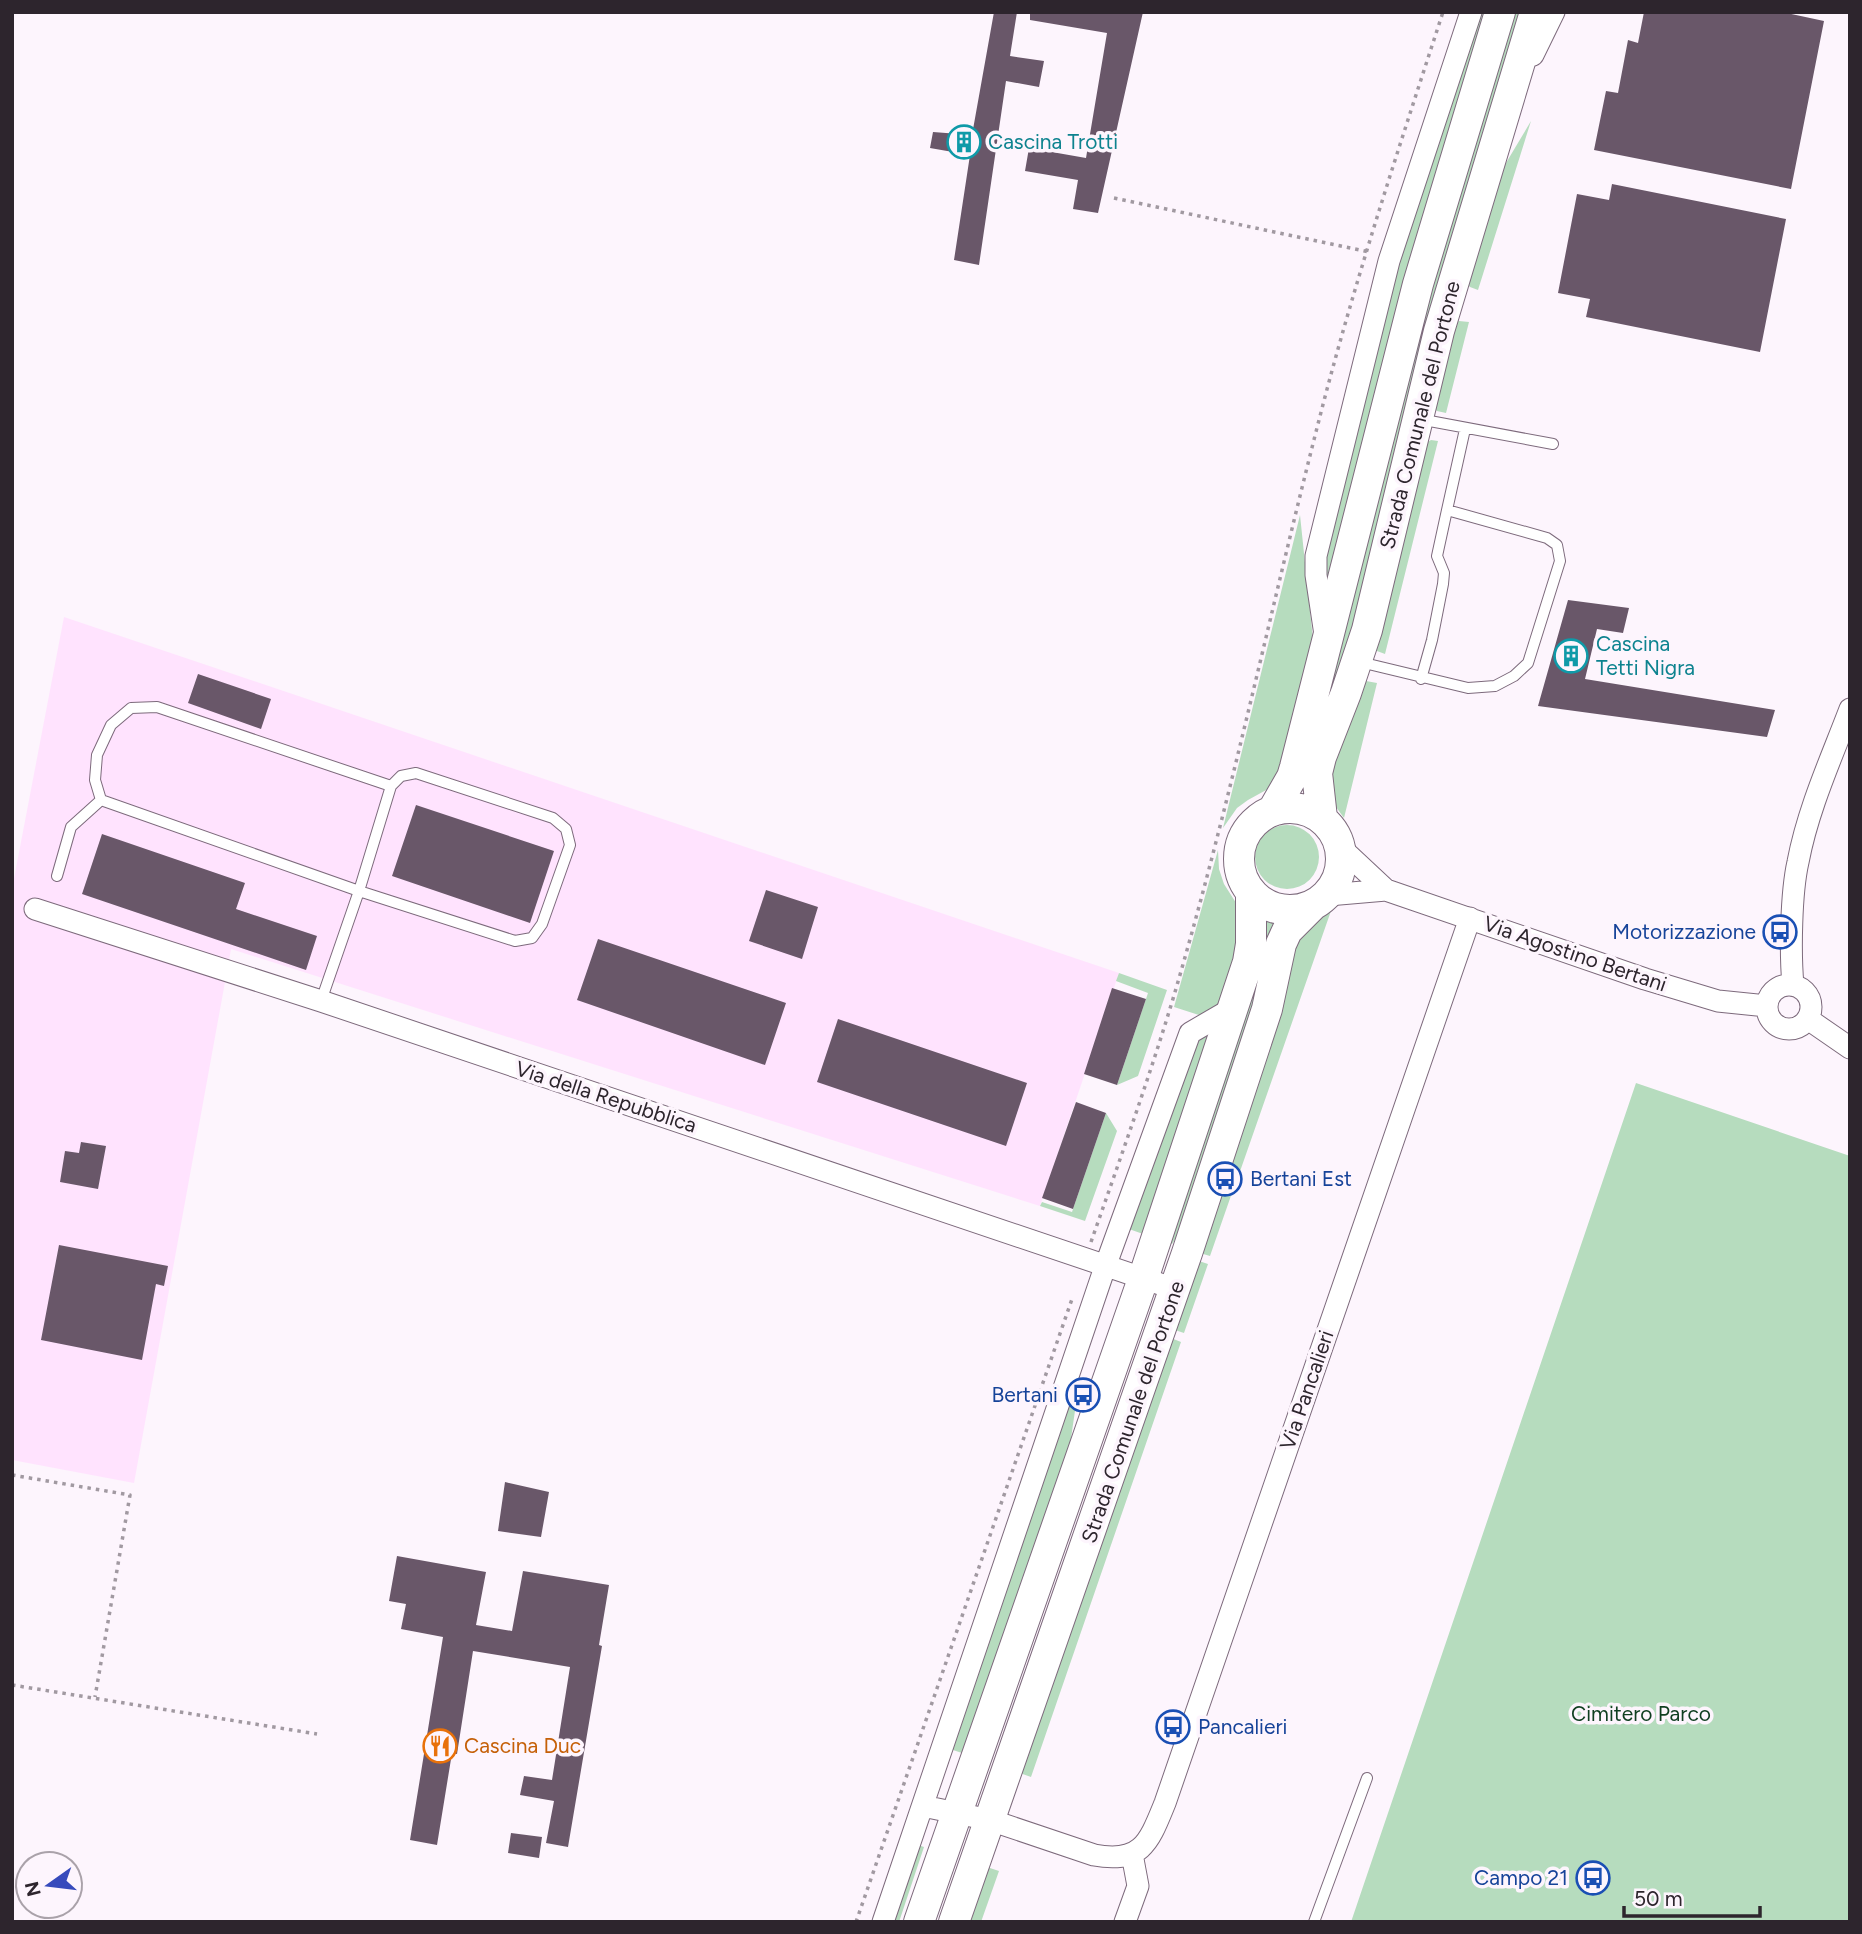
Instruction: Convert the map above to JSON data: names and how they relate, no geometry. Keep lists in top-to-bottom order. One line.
{"streets":{"street":["Strada Comunale del Portone","Via Agostino Bertani","Via della Repubblica","Via Pancalieri"]},"crossings":[["Strada Comunale del Portone","Via Agostino Bertani"],["Strada Comunale del Portone","Via della Repubblica"],["Via Agostino Bertani","Via Pancalieri"]],"parks":["Cimitero Parco"],"places":{"building":["Cascina Trotti","Cascina Tetti Nigra"],"bus stop":["Motorizzazione","Bertani Est","Bertani","Pancalieri","Campo 21"],"restaurant":["Cascina Duc"]},"scale_bar":"50 m","north":"left"}
